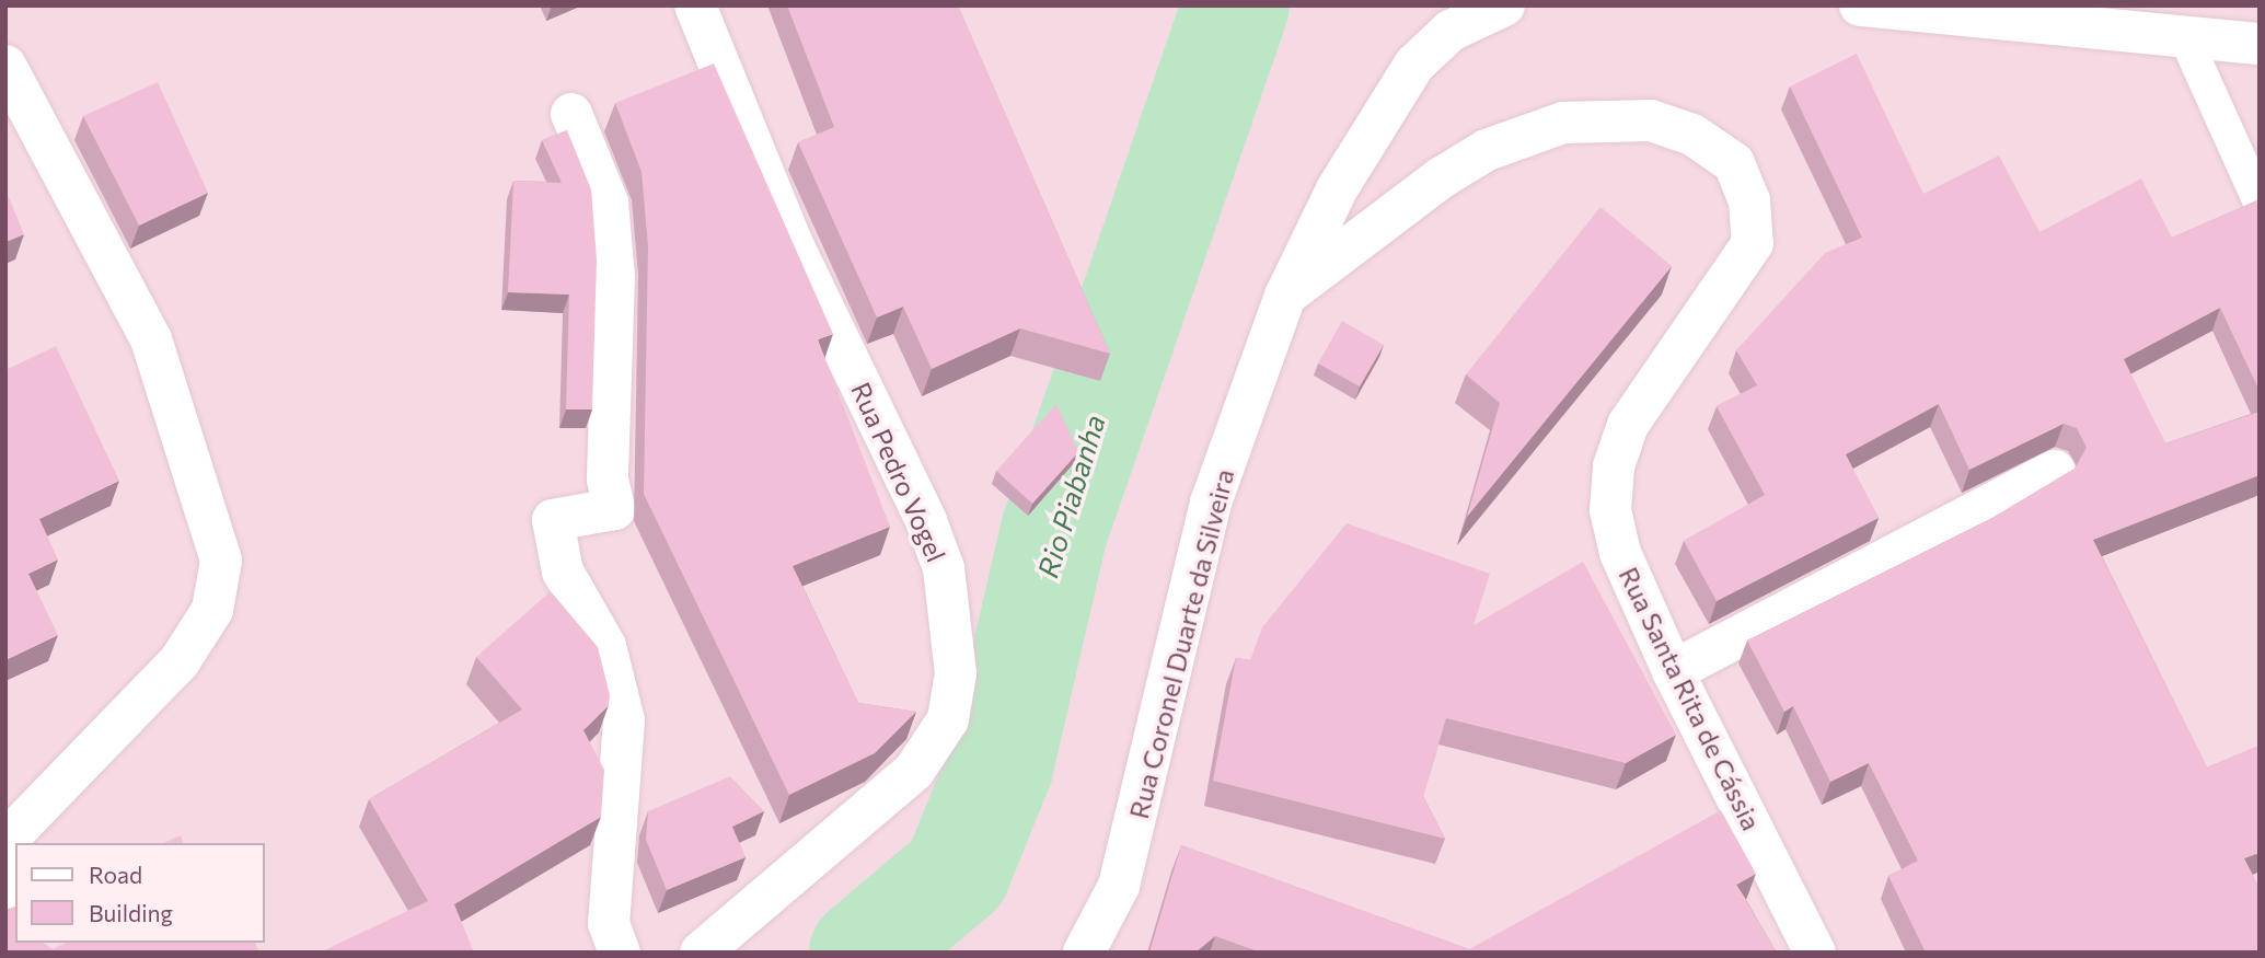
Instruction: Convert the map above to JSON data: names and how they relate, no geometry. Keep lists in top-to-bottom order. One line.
{"streets":{"street":["Rua Pedro Vogel","Rua Coronel Duarte da Silveira","Rua Santa Rita de Cássia"]},"crossings":[["Rua Coronel Duarte da Silveira","Rua Santa Rita de Cássia"]],"water":["Rio Piabanha"],"legend":["Road","Building"]}
